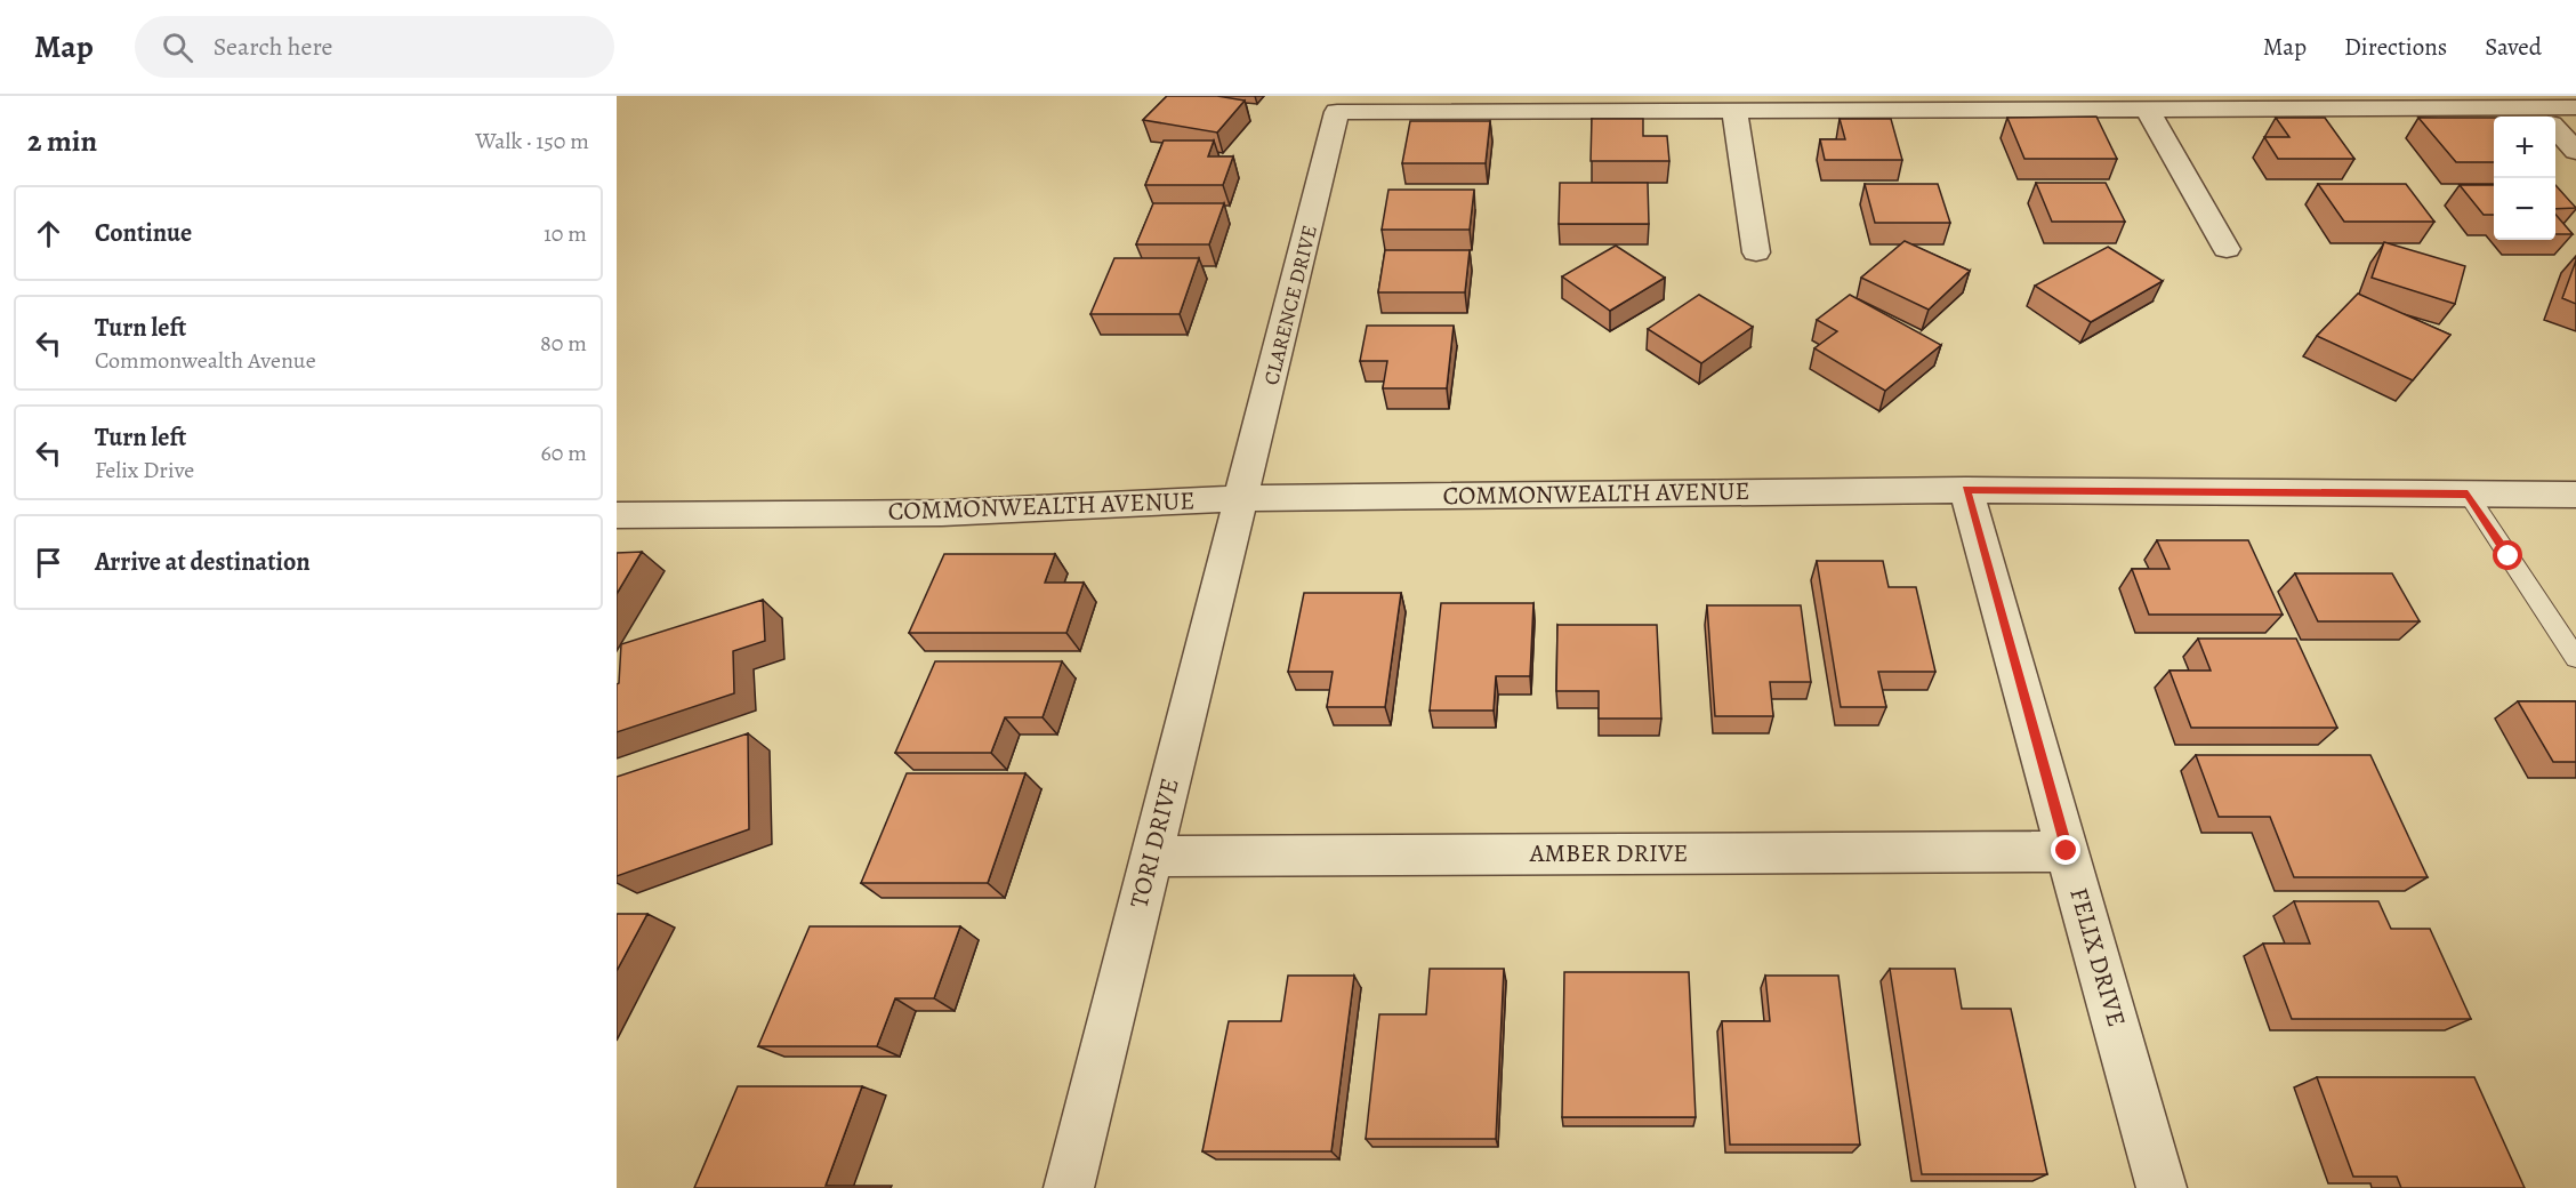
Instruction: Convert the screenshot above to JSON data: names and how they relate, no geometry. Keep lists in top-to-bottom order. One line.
{"streets":{"street":["CLARENCE DRIVE","COMMONWEALTH AVENUE","TORI DRIVE","AMBER DRIVE","FELIX DRIVE"]},"crossings":[["CLARENCE DRIVE","COMMONWEALTH AVENUE"],["CLARENCE DRIVE","TORI DRIVE"],["COMMONWEALTH AVENUE","TORI DRIVE"],["COMMONWEALTH AVENUE","FELIX DRIVE"],["TORI DRIVE","AMBER DRIVE"],["AMBER DRIVE","FELIX DRIVE"]],"page":{"header":"Map","search":"Search here","nav":["Map","Directions","Saved"],"heading":["2 min","Walk · 150 m"],"map_buttons":["+","−"],"list":[["Continue","10 m"],["Turn left","Commonwealth Avenue","80 m"],["Turn left","Felix Drive","60 m"],"Arrive at destination"]}}
